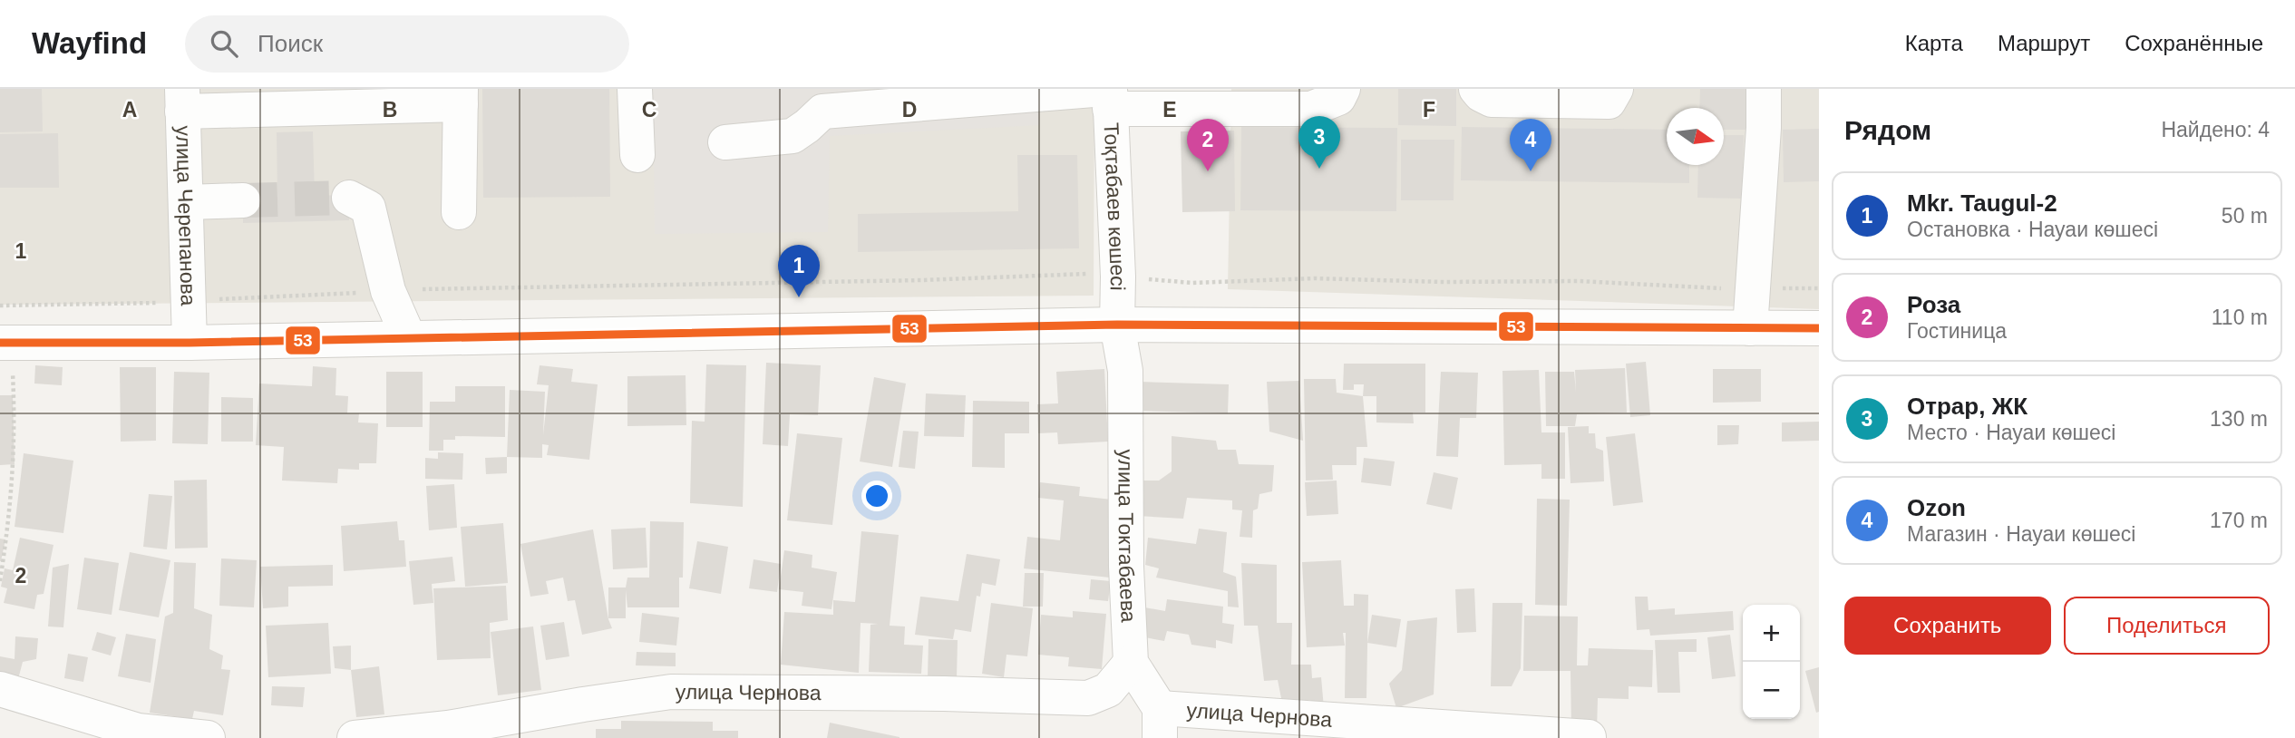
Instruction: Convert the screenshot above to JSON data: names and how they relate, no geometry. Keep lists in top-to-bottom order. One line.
{"streets":{"street":["Тоқтабаев көшесі","улица Черепанова","улица Токтабаева","улица Чернова"]},"crossings":[["Тоқтабаев көшесі","улица Токтабаева"],["улица Токтабаева","улица Чернова"]],"lines":["transit line 53"],"north":"right","page":{"header":"Wayfind","search":"Поиск","nav":["Карта","Маршрут","Сохранённые"],"heading":["Рядом","Найдено: 4"],"pins":["3","2","4","1"],"list":[{"mark":"1","name":"Mkr. Taugul-2","note":"Остановка · Науаи көшесі","value":"50 m"},{"mark":"2","name":"Роза","note":"Гостиница","value":"110 m"},{"mark":"3","name":"Отрар, ЖК","note":"Место · Науаи көшесі","value":"130 m"},{"mark":"4","name":"Ozon","note":"Магазин · Науаи көшесі","value":"170 m"}],"buttons":["Сохранить","Поделиться"],"map_buttons":["+","−"]},"grid":{"columns":["A","B","C","D","E","F"],"rows":["1","2"]}}
